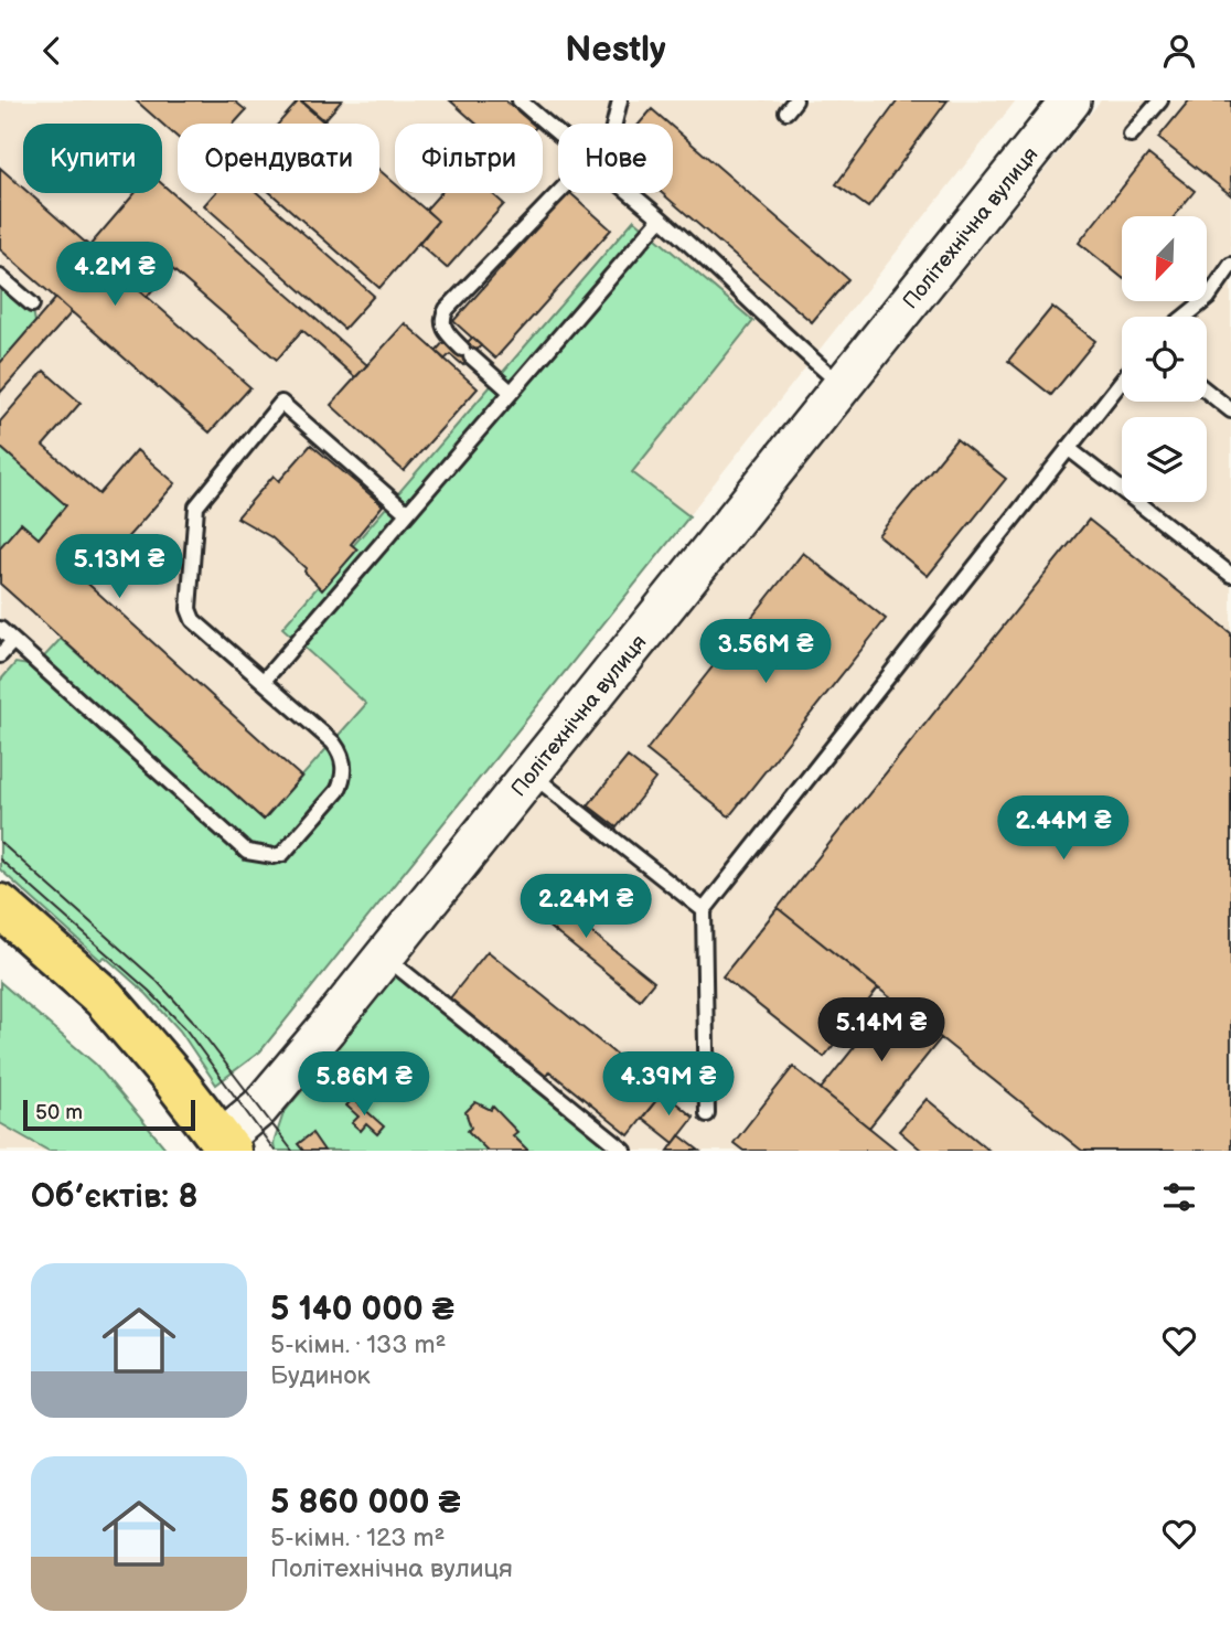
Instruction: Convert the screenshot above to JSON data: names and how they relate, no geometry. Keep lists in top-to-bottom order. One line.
{"streets":{"street":["Політехнічна вулиця"]},"scale_bar":"50 m","north":"bottom left","page":{"header":"Nestly","chip":["Купити","Орендувати","Фільтри","Нове"],"price":["4.2M ₴","5.13M ₴","3.56M ₴","2.44M ₴","2.24M ₴","5.14M ₴","5.86M ₴","4.39M ₴"],"scale":"50 m","heading":"Об’єктів: 8","list":[{"name":"5 140 000 ₴","note":"5-кімн. · 133 m² · Будинок"},{"name":"5 860 000 ₴","note":"5-кімн. · 123 m² · Політехнічна вулиця"}]}}
